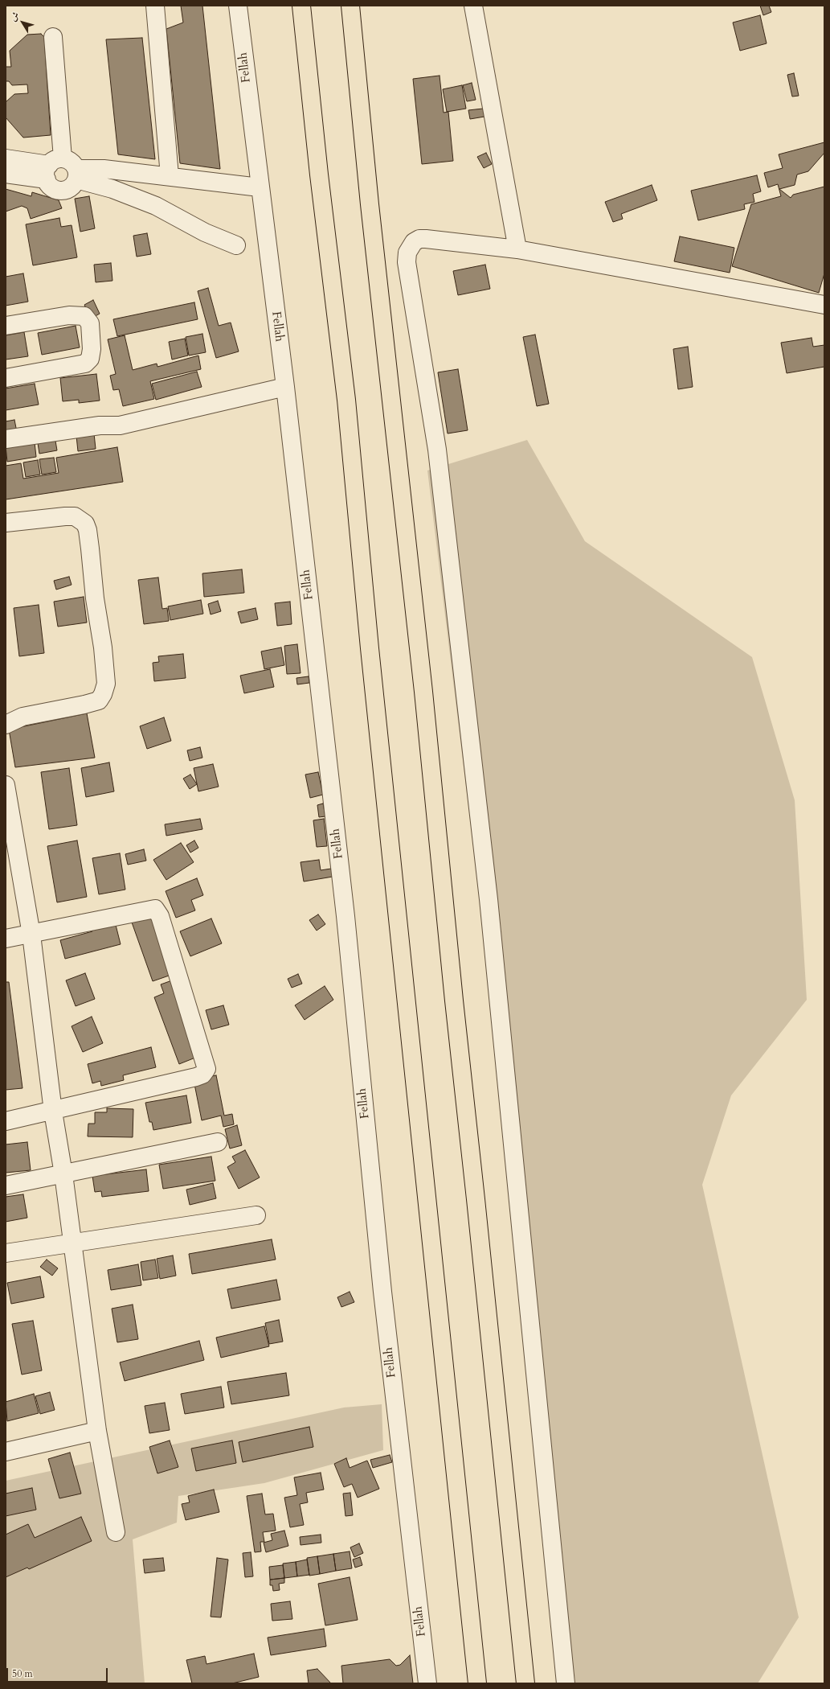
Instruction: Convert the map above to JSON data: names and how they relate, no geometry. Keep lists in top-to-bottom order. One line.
{"streets":{"street":["Fellah"]},"scale_bar":"50 m","north":"top left"}
